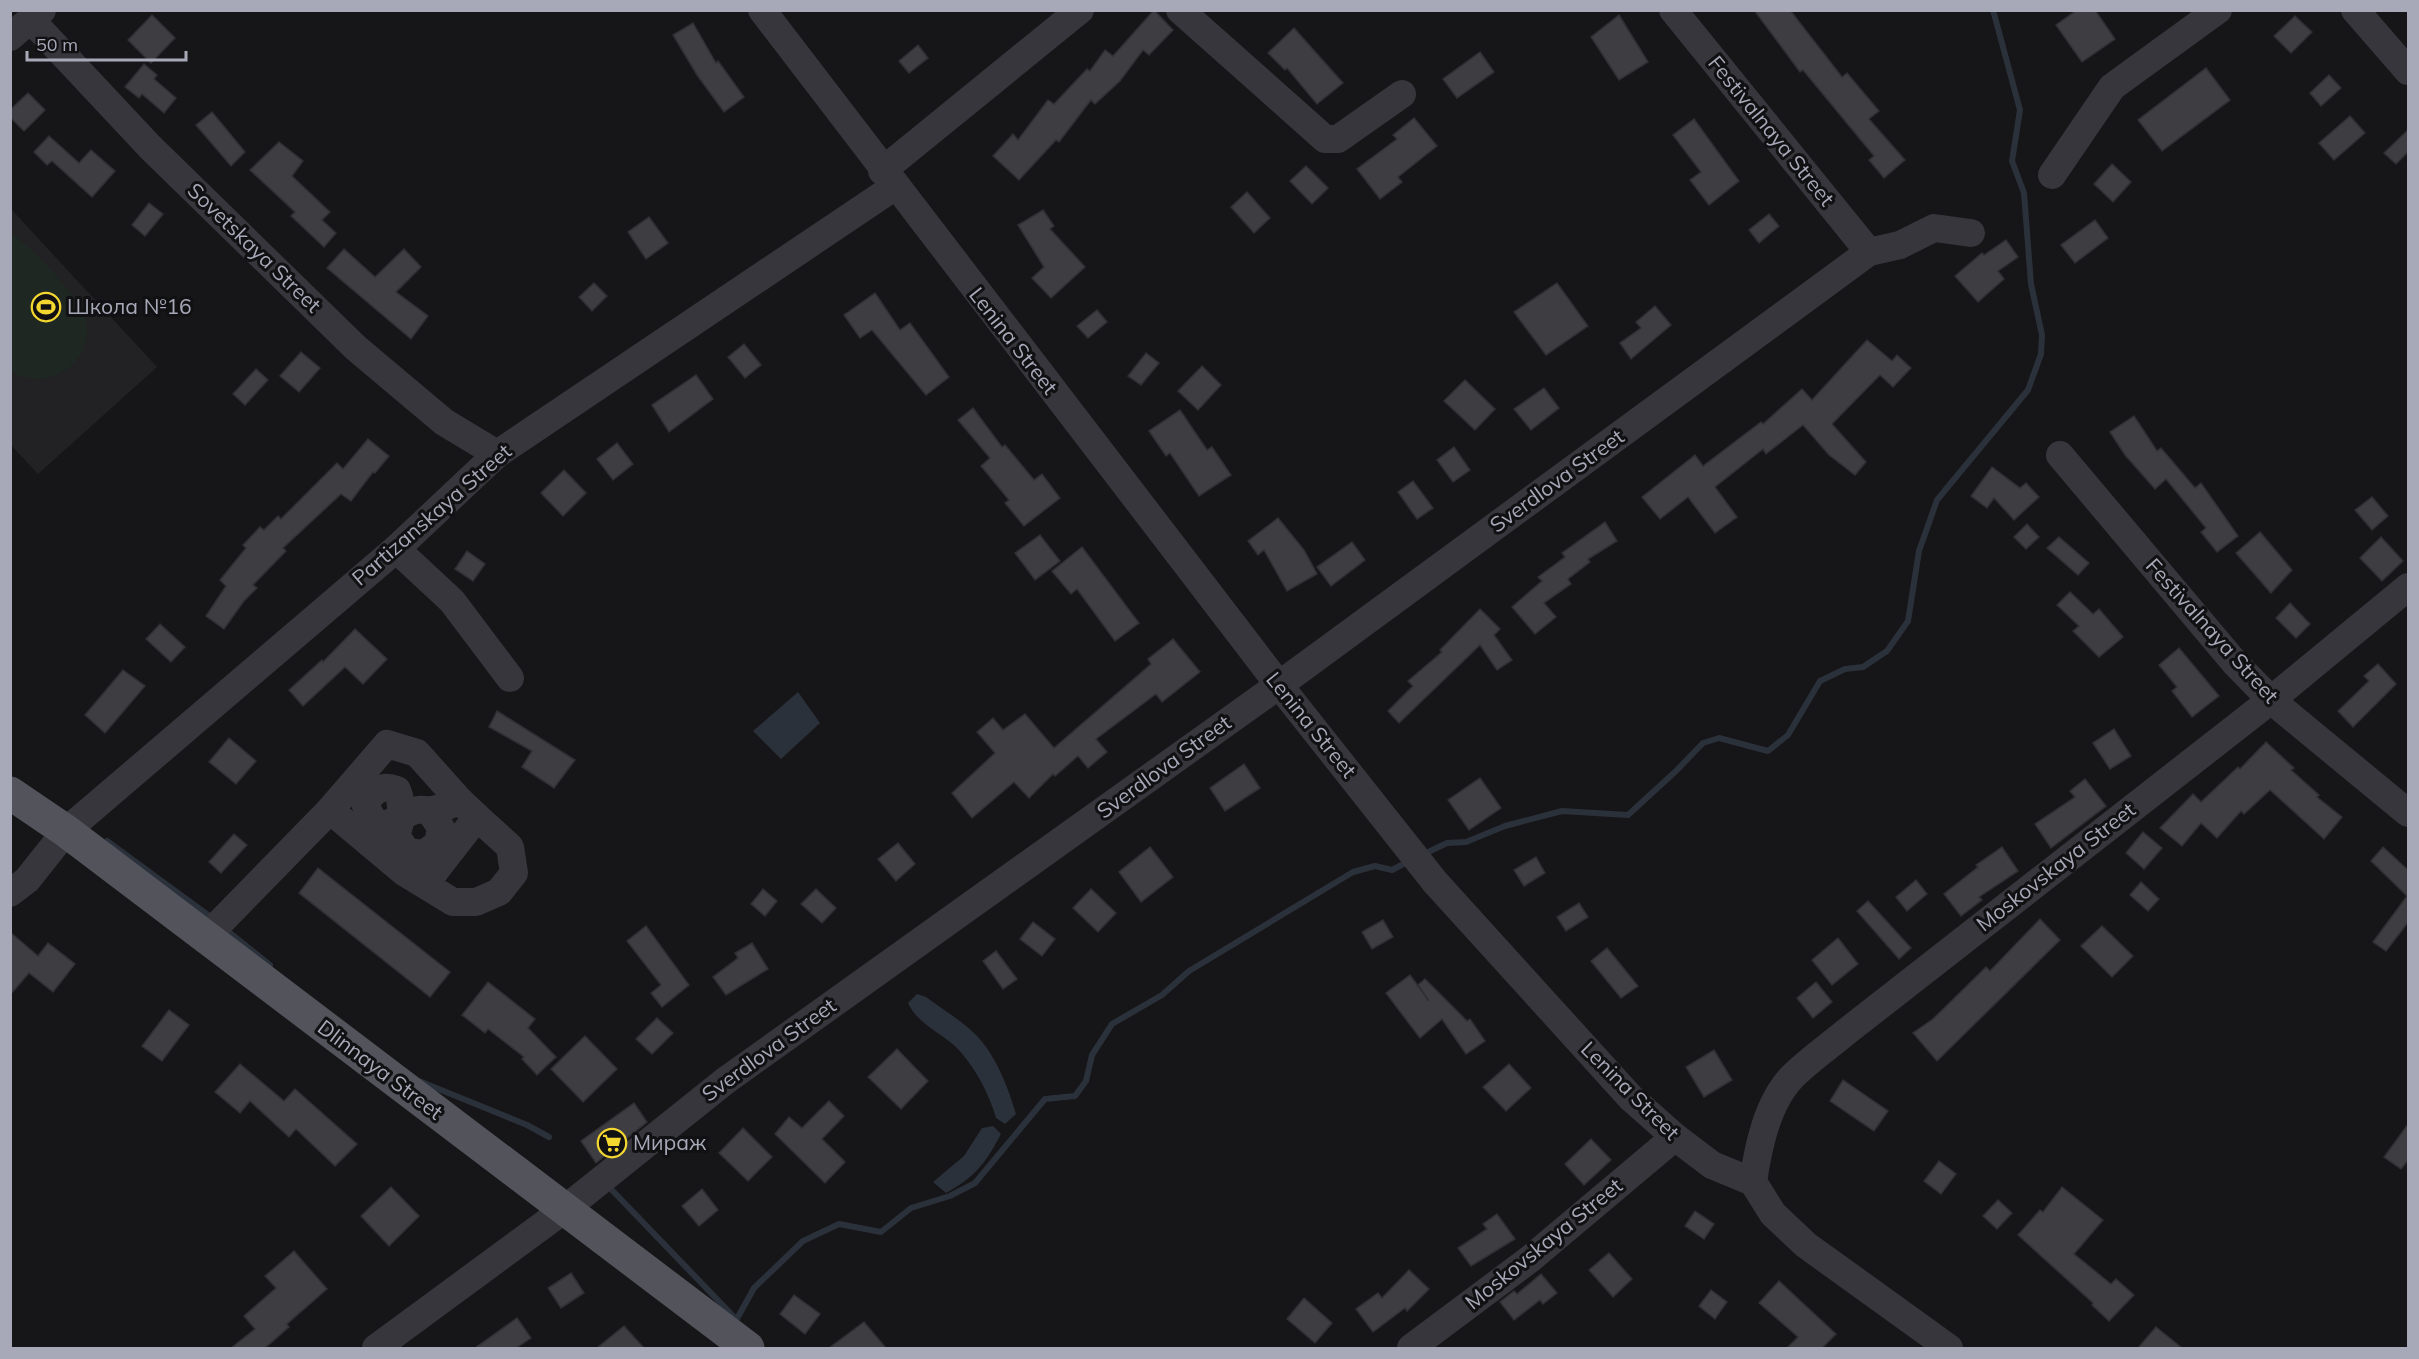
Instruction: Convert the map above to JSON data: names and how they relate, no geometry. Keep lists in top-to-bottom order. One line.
{"streets":{"main road":["Dlinnaya Street"],"street":["Festivalnaya Street","Sovetskaya Street","Lenina Street","Sverdlova Street","Partizanskaya Street","Moskovskaya Street"]},"crossings":[["Festivalnaya Street","Sverdlova Street"],["Festivalnaya Street","Moskovskaya Street"],["Sovetskaya Street","Partizanskaya Street"],["Lenina Street","Sverdlova Street"],["Lenina Street","Partizanskaya Street"],["Lenina Street","Moskovskaya Street"],["Sverdlova Street","Dlinnaya Street"],["Partizanskaya Street","Dlinnaya Street"]],"places":{"sports":["Школа №16"],"supermarket":["Мираж"]},"scale_bar":"50 m"}
